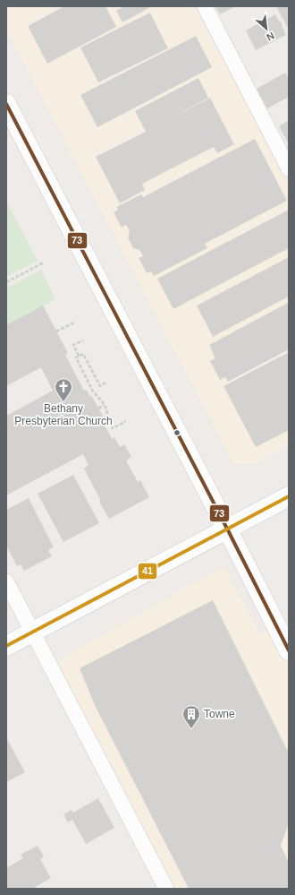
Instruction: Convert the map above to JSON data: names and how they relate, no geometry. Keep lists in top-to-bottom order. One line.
{"places":{"church":["Bethany Presbyterian Church"],"building":["Towne"]},"lines":["transit line 73","transit line 41"],"north":"bottom right"}
